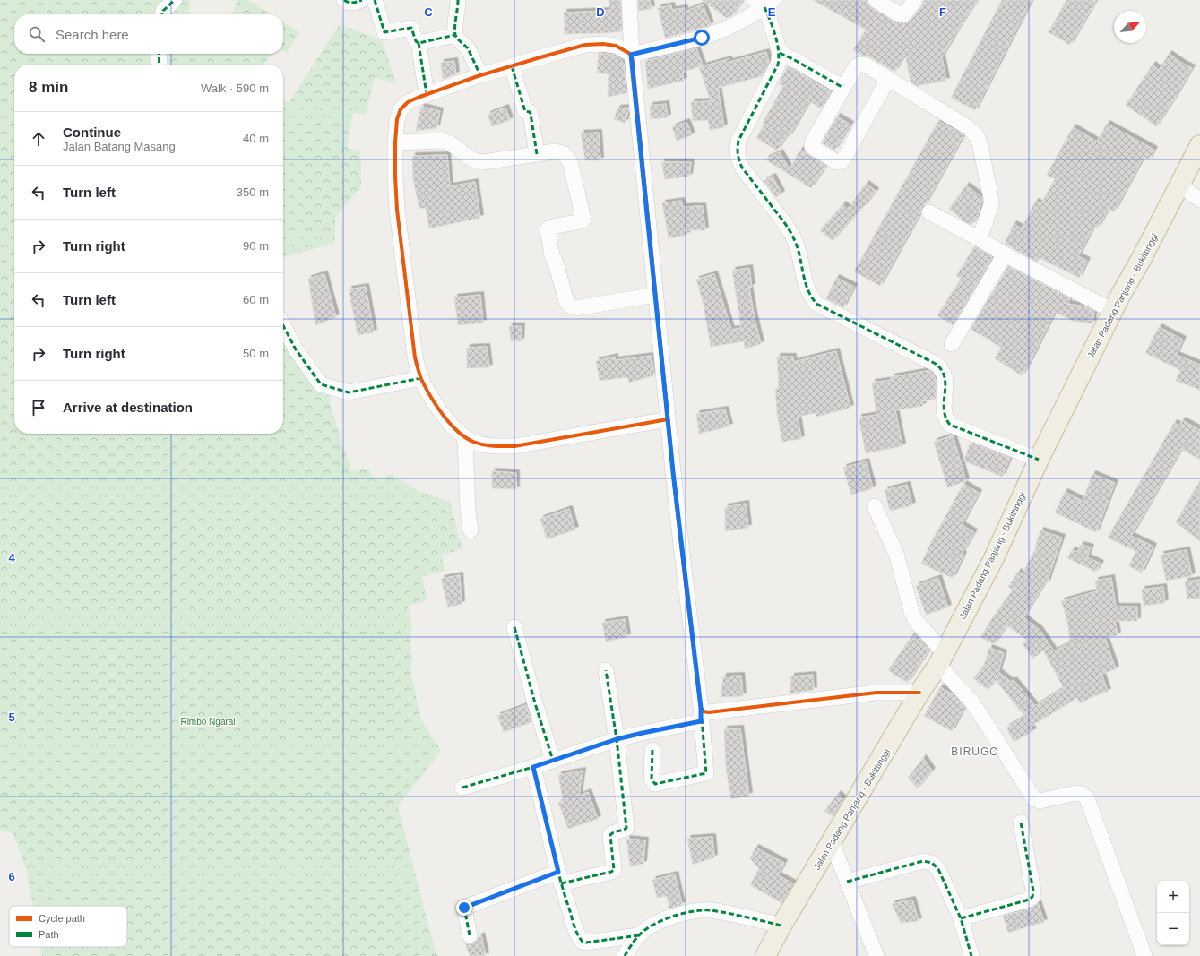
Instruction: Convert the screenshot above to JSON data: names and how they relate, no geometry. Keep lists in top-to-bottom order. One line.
{"streets":{"highway":["Jalan Padang Panjang - Bukittinggi"]},"districts":["BIRUGO"],"parks":["Rimbo Ngarai"],"legend":["Cycle path","Path"],"north":"top right","page":{"search":"Search here","heading":["8 min","Walk · 590 m"],"list":[["Continue","Jalan Batang Masang","40 m"],["Turn left","350 m"],["Turn right","90 m"],["Turn left","60 m"],["Turn right","50 m"],"Arrive at destination"],"map_buttons":["+","−"]},"grid":{"columns":["C","D","E","F"],"rows":["4","5","6"]}}
